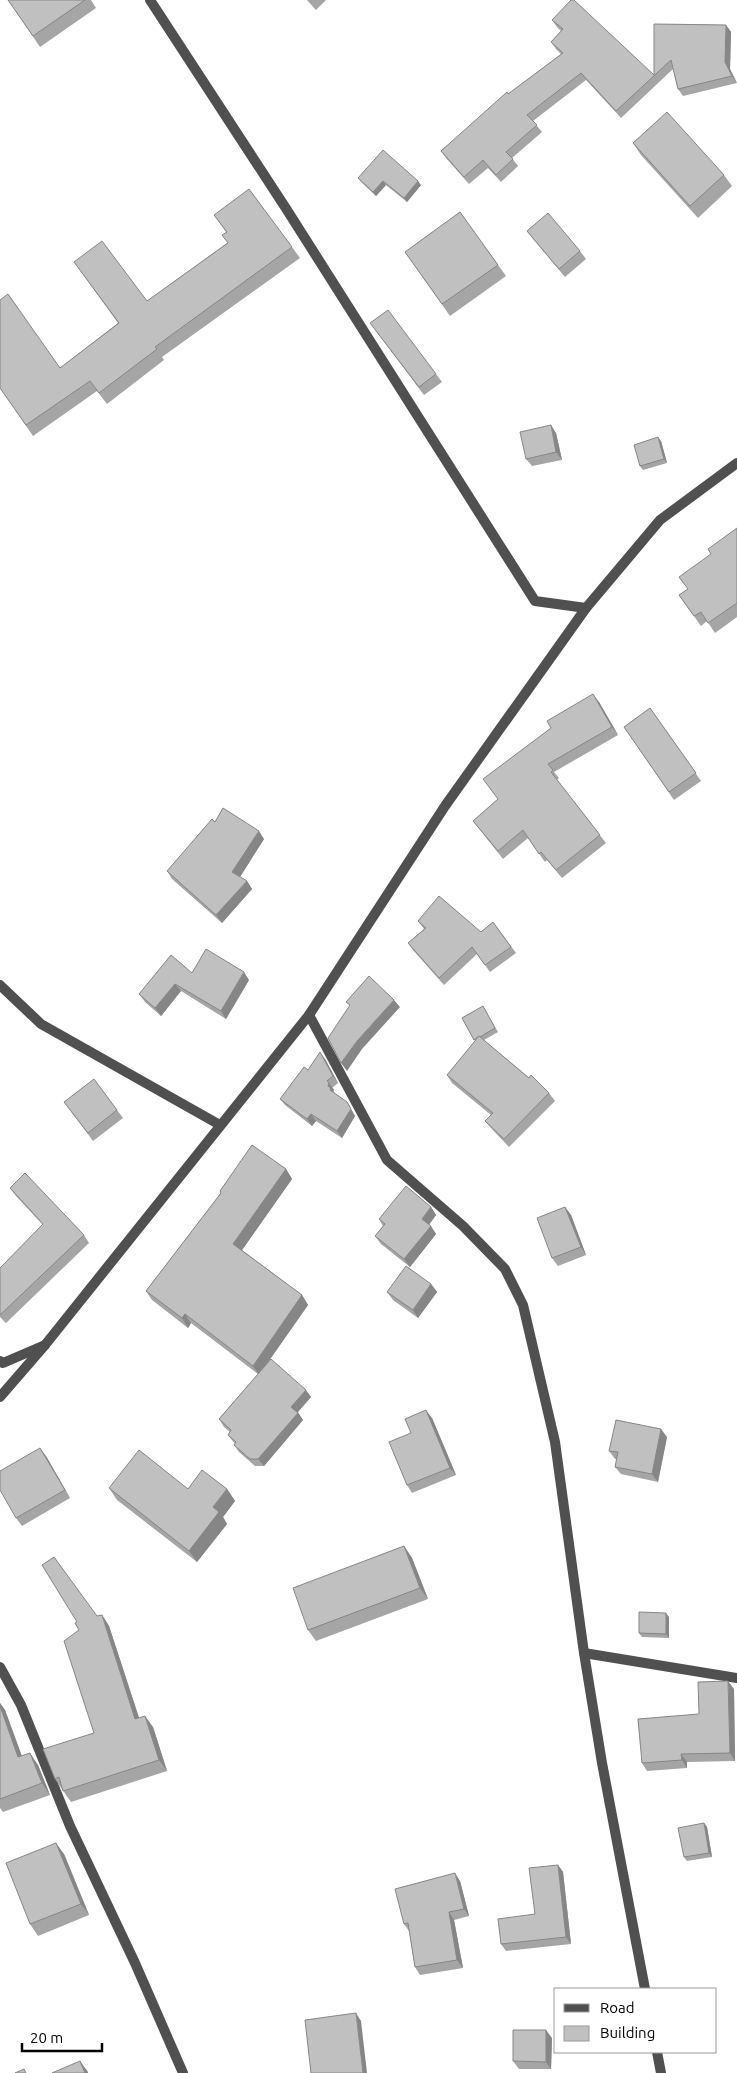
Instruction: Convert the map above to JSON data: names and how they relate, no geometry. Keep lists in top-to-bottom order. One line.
{"legend":["Road","Building"],"scale_bar":"20 m"}
